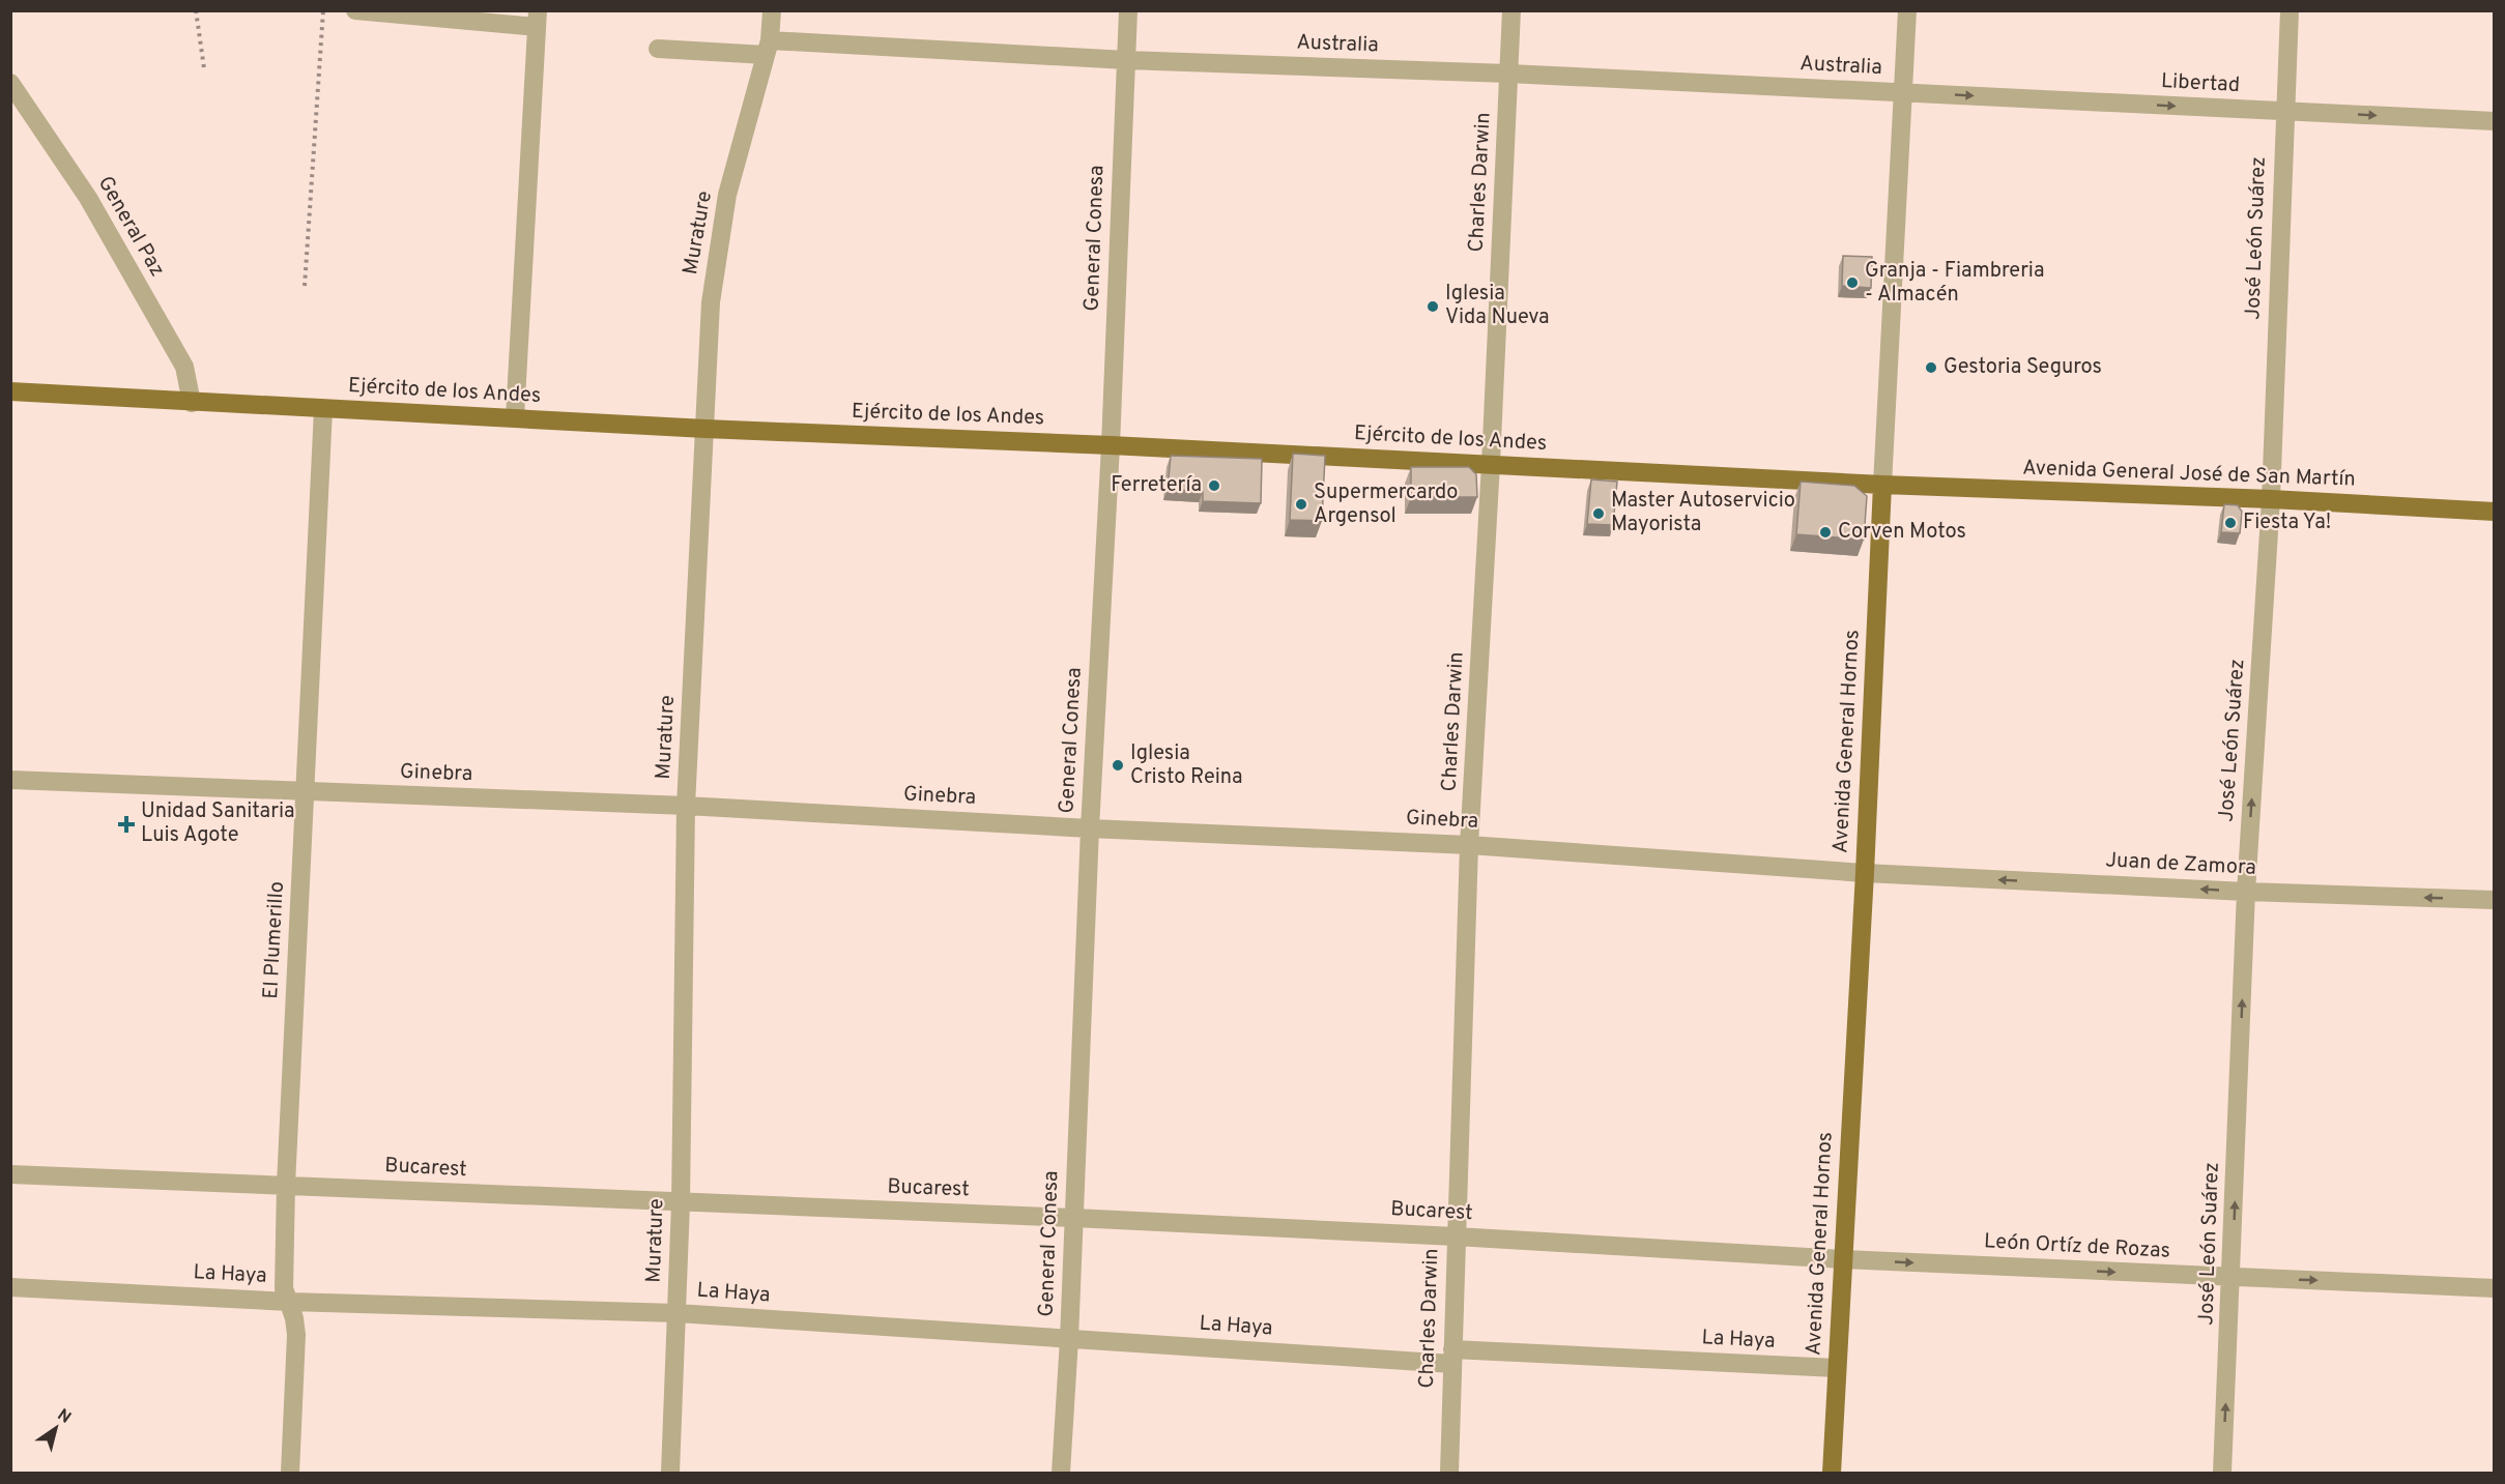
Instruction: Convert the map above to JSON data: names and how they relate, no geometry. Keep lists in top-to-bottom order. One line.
{"streets":{"main road":["Ejército de los Andes","Avenida General José de San Martín","Avenida General Hornos"],"street":["Australia","Libertad","Charles Darwin","General Paz","Murature","General Conesa","José León Suárez","Ginebra","Juan de Zamora","El Plumerillo","Bucarest","León Ortíz de Rozas","La Haya"]},"crossings":[["Australia","Libertad"],["Australia","Charles Darwin"],["Australia","Murature"],["Australia","General Conesa"],["Australia","Avenida General Hornos"],["Libertad","José León Suárez"],["Libertad","Avenida General Hornos"],["Charles Darwin","Ejército de los Andes"],["Charles Darwin","Ginebra"],["Charles Darwin","Bucarest"],["Charles Darwin","La Haya"],["General Paz","Ejército de los Andes"],["Murature","Ejército de los Andes"],["Murature","Ginebra"],["Murature","Bucarest"],["Murature","La Haya"],["General Conesa","Ejército de los Andes"],["General Conesa","Ginebra"],["General Conesa","Bucarest"],["General Conesa","La Haya"],["José León Suárez","Avenida General José de San Martín"],["José León Suárez","Juan de Zamora"],["José León Suárez","León Ortíz de Rozas"],["Ejército de los Andes","Avenida General José de San Martín"],["Ejército de los Andes","Avenida General Hornos"],["Ejército de los Andes","El Plumerillo"],["Avenida General José de San Martín","Avenida General Hornos"],["Avenida General Hornos","Ginebra"],["Avenida General Hornos","Juan de Zamora"],["Avenida General Hornos","Bucarest"],["Avenida General Hornos","León Ortíz de Rozas"],["Avenida General Hornos","La Haya"],["Ginebra","Juan de Zamora"],["Ginebra","El Plumerillo"],["El Plumerillo","Bucarest"],["El Plumerillo","La Haya"],["Bucarest","León Ortíz de Rozas"]],"one_way":["Libertad","José León Suárez","Juan de Zamora","León Ortíz de Rozas"],"places":{"other":["Granja - Fiambreria - Almacén","Iglesia Vida Nueva","Gestoria Seguros","Ferretería","Supermercardo Argensol","Master Autoservicio Mayorista","Fiesta Ya!","Corven Motos","Iglesia Cristo Reina"],"health":["Unidad Sanitaria Luis Agote"]},"north":"top right"}
